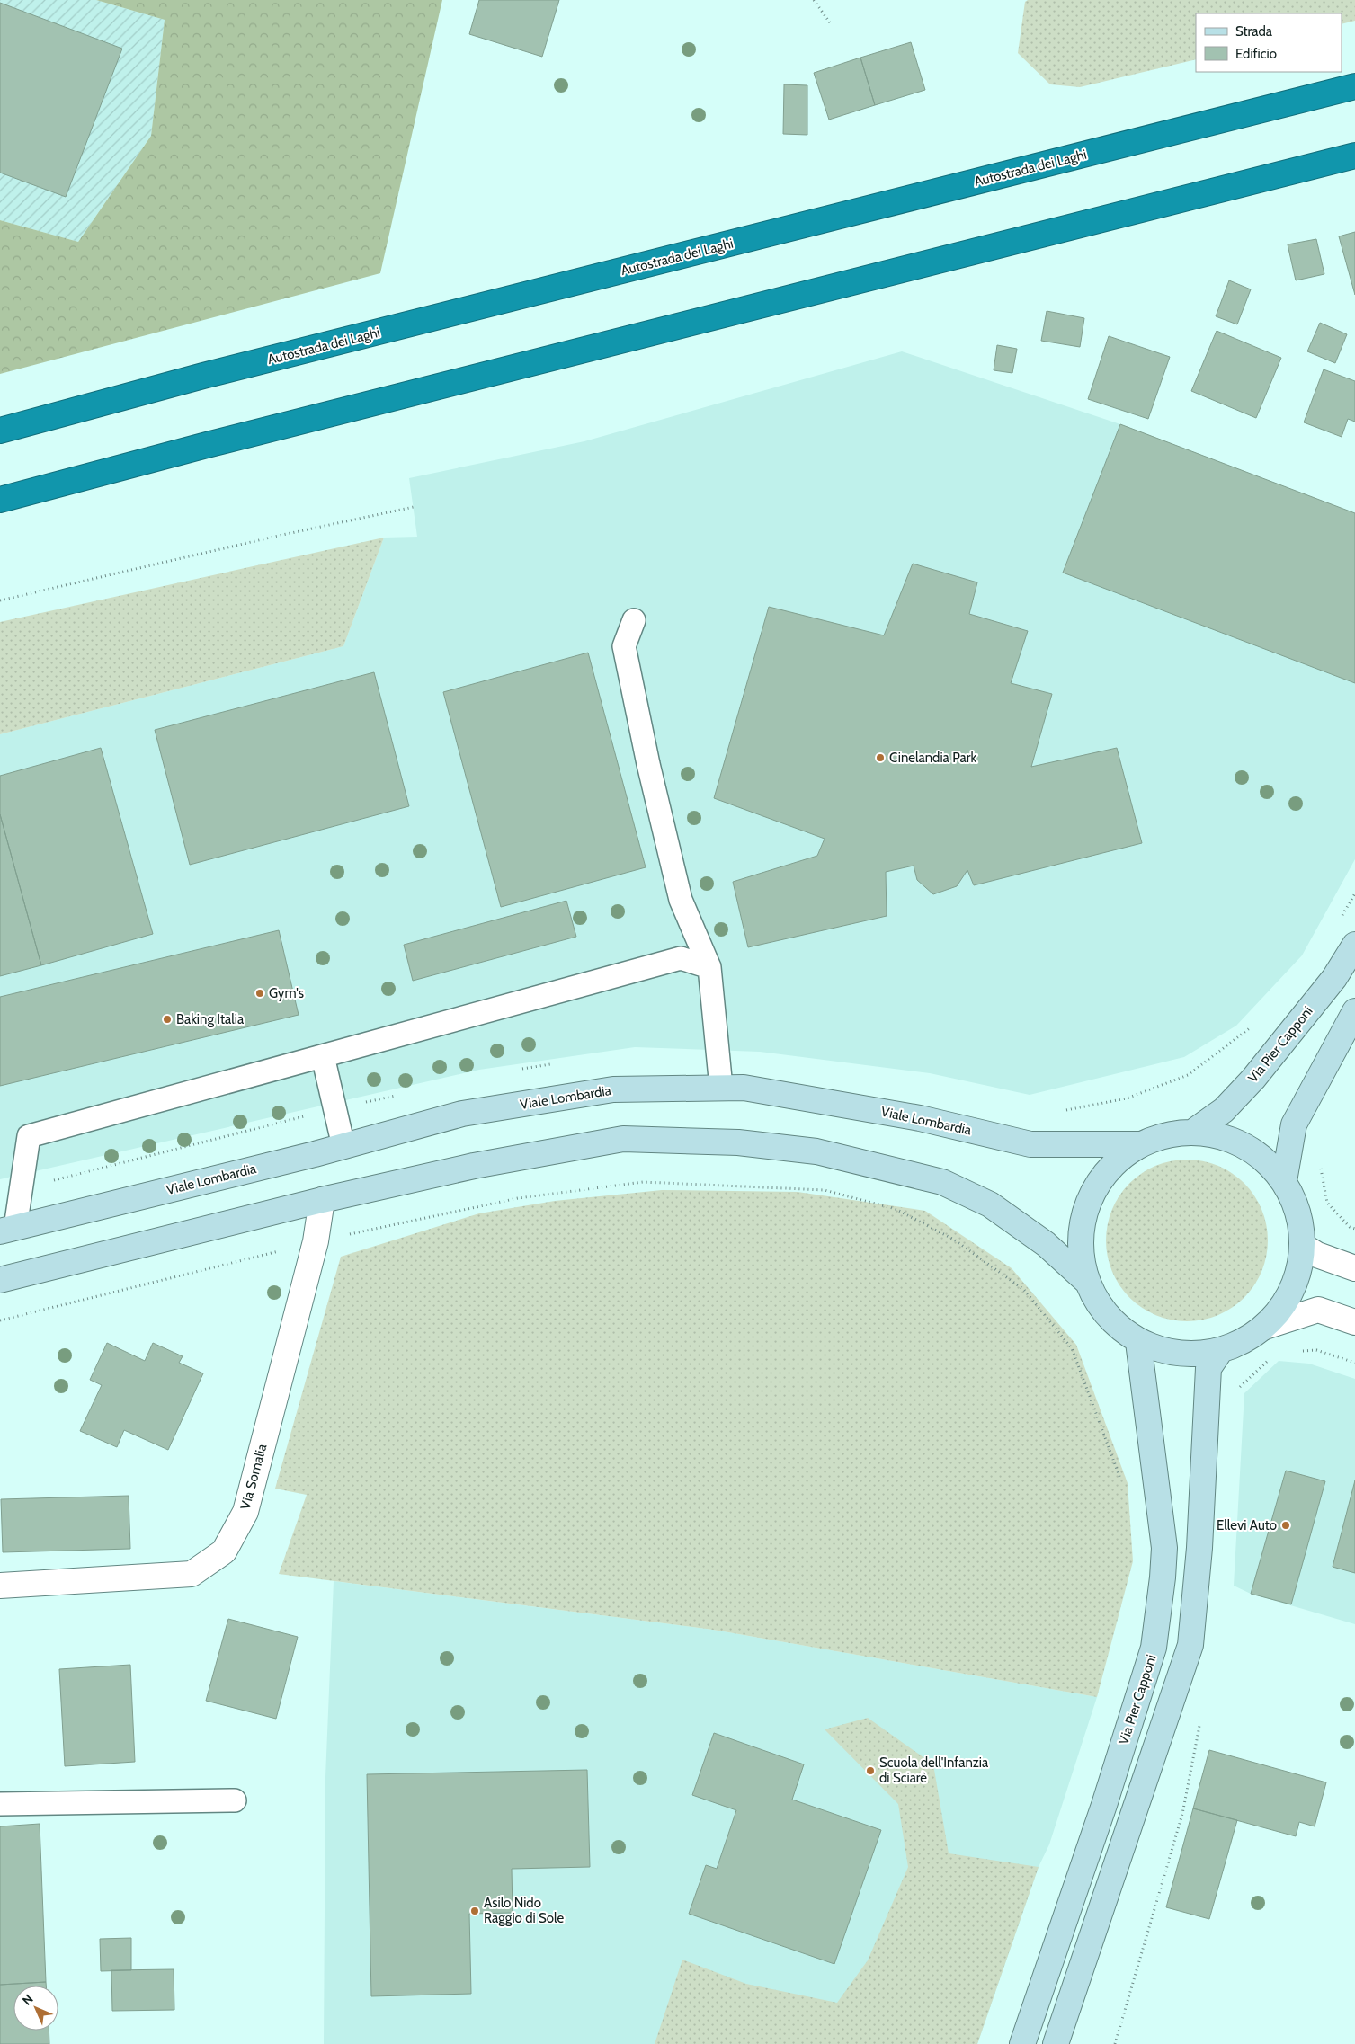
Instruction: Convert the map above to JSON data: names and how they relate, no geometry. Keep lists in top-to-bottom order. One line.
{"streets":{"highway":["Autostrada dei Laghi"],"main road":["Via Pier Capponi","Viale Lombardia"],"street":["Via Somalia"]},"places":["Cinelandia Park","Gym's","Baking Italia","Ellevi Auto","Scuola dell'Infanzia di Sciarè","Asilo Nido Raggio di Sole"],"legend":["Strada","Edificio"],"north":"top left"}
